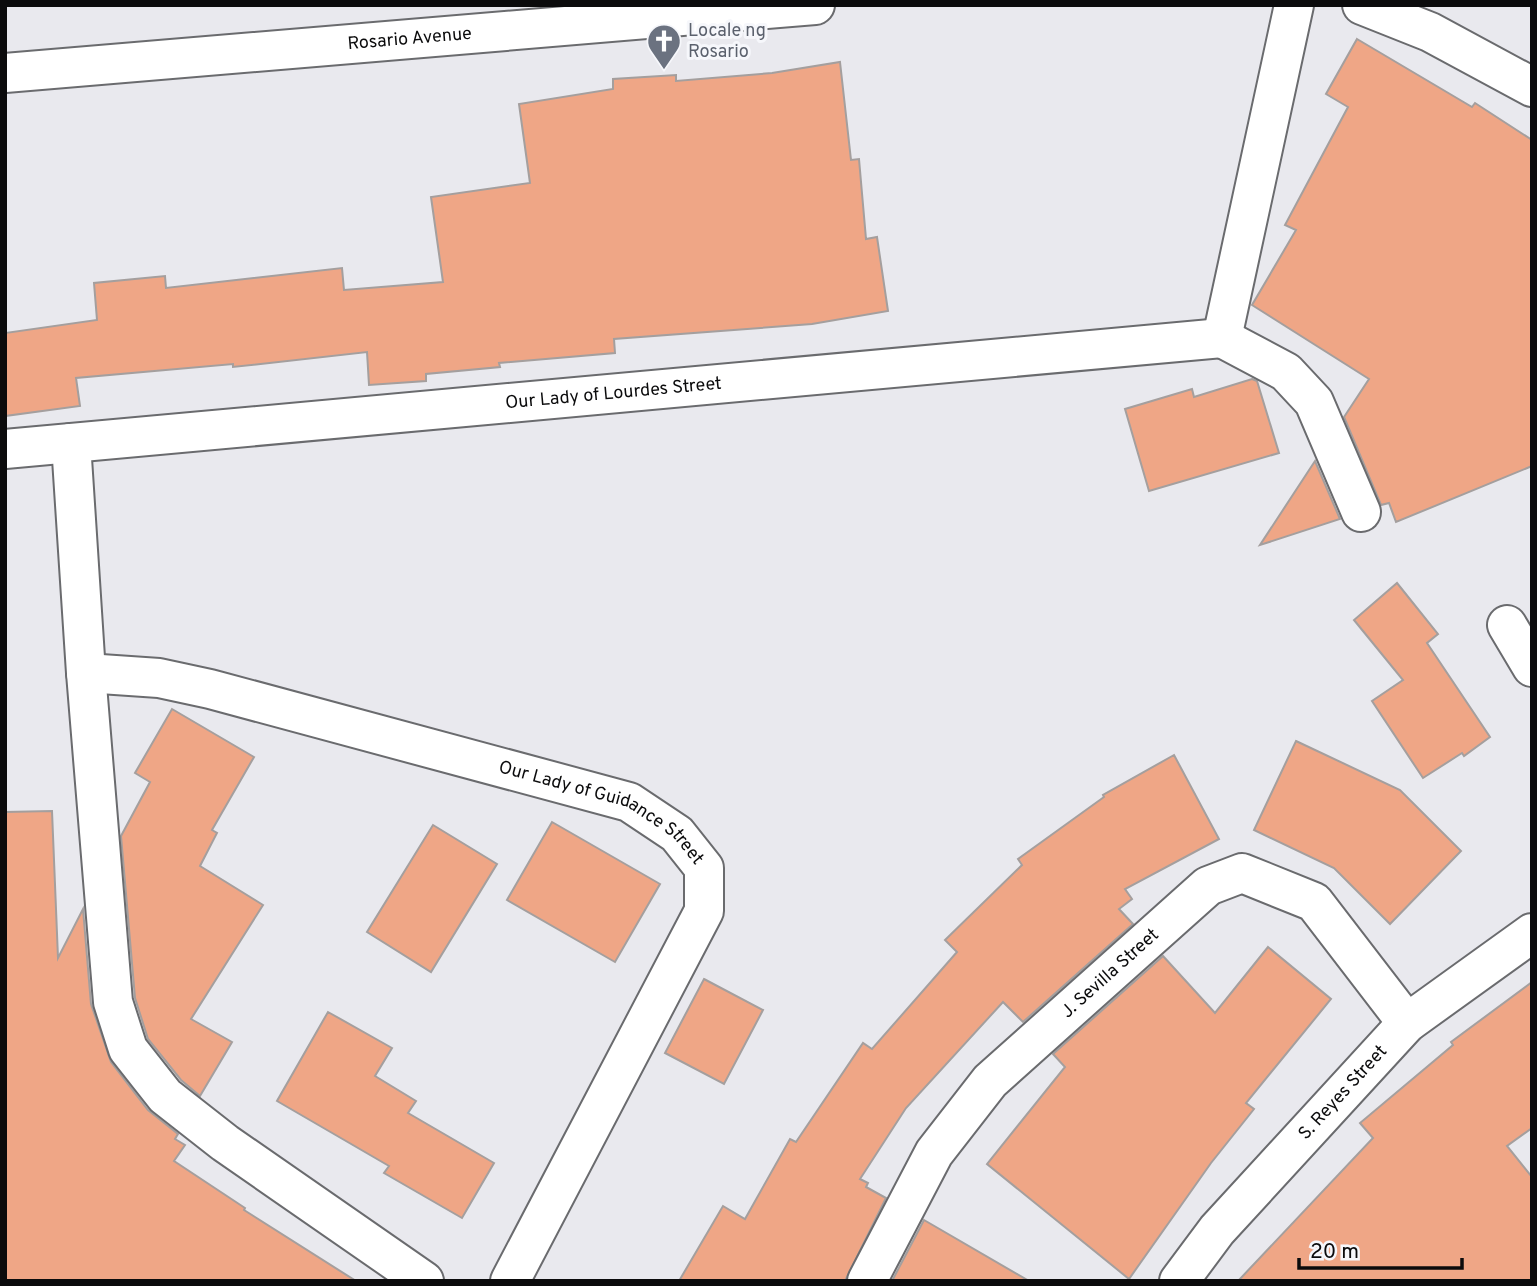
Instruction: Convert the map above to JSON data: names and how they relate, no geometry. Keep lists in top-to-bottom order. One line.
{"streets":{"street":["Rosario Avenue","Our Lady of Lourdes Street","Our Lady of Guidance Street","J. Sevilla Street","S. Reyes Street"]},"crossings":[["J. Sevilla Street","S. Reyes Street"]],"places":{"church":["Locale ng Rosario"]},"scale_bar":"20 m"}
